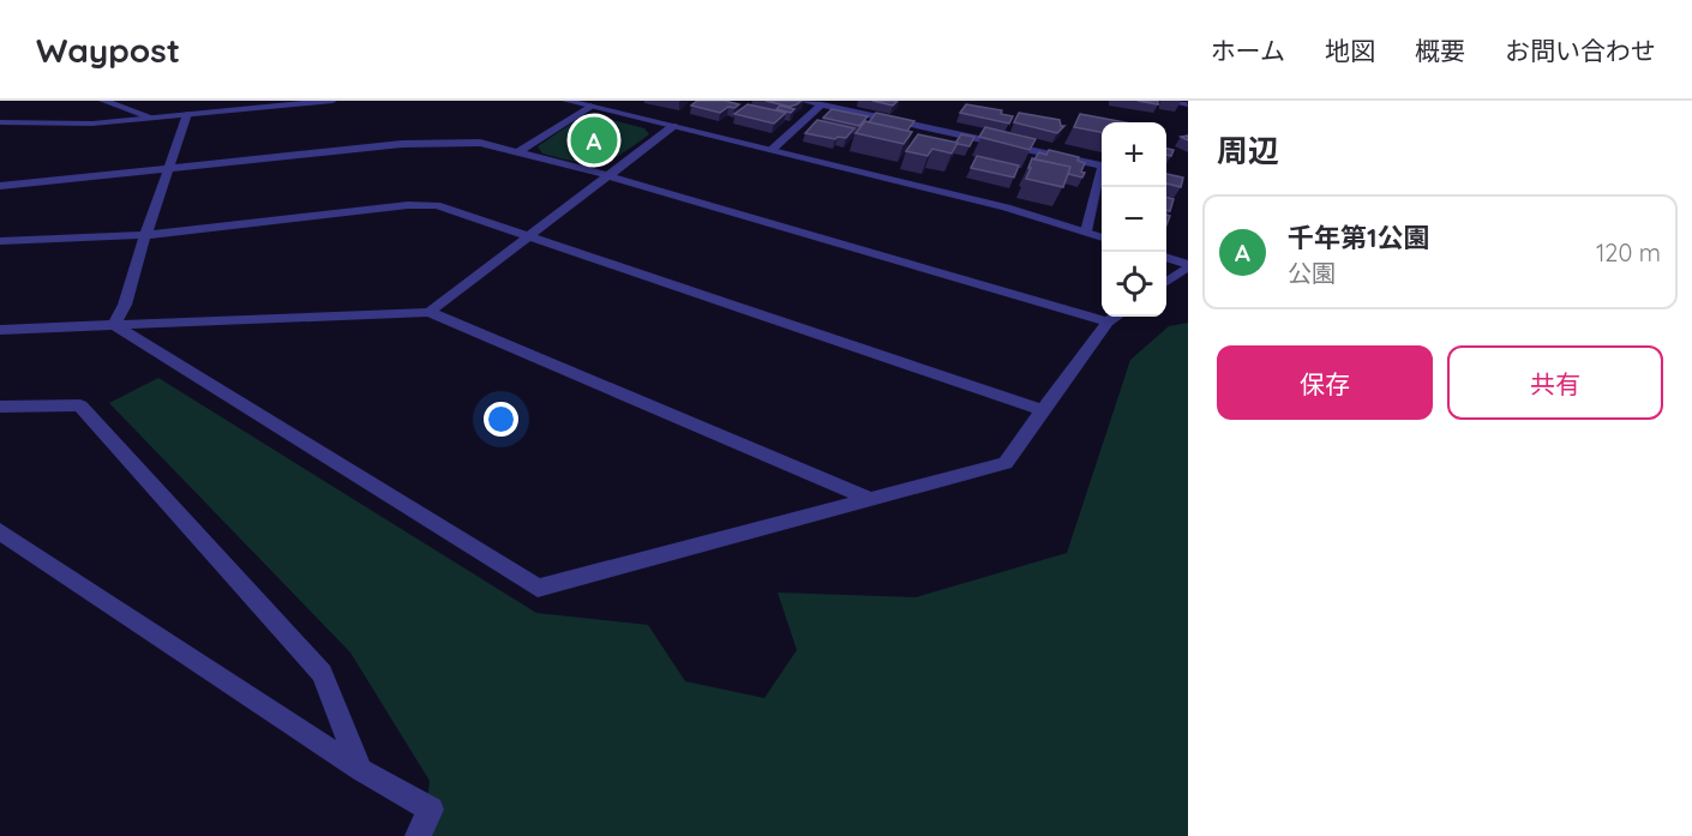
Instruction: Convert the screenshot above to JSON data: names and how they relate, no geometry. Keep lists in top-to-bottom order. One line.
{"page":{"header":"Waypost","nav":["ホーム","地図","概要","お問い合わせ"],"heading":"周辺","pins":"A","map_buttons":["+","−"],"list":[{"mark":"A","name":"千年第1公園","note":"公園","value":"120 m"}],"buttons":["保存","共有"]}}
